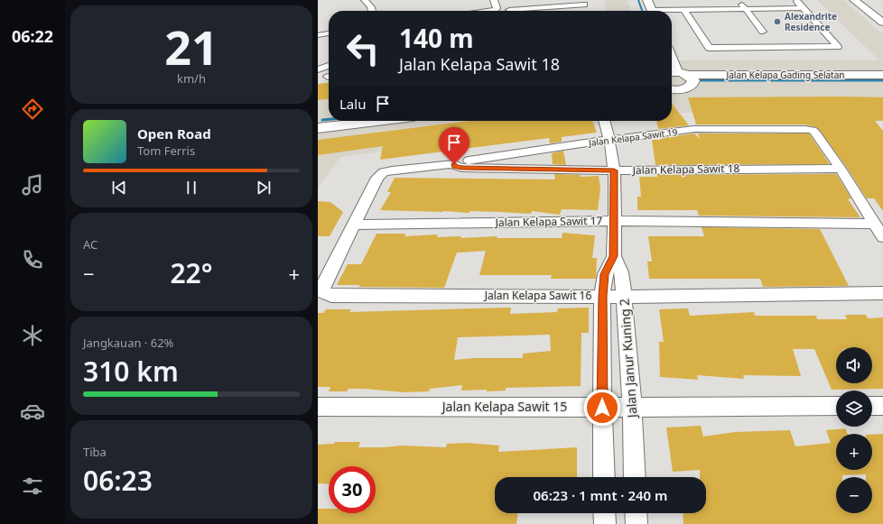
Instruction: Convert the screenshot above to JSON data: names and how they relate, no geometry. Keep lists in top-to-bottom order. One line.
{"streets":{"street":["Jalan Kelapa Gading Selatan","Jalan Kelapa Sawit 19","Jalan Kelapa Sawit 18","Jalan Kelapa Sawit 17","Jalan Kelapa Sawit 16","Jalan Janur Kuning 2","Jalan Kelapa Sawit 15"]},"crossings":[["Jalan Kelapa Sawit 19","Jalan Kelapa Sawit 18"],["Jalan Kelapa Sawit 19","Jalan Janur Kuning 2"],["Jalan Kelapa Sawit 18","Jalan Kelapa Sawit 17"],["Jalan Kelapa Sawit 18","Jalan Kelapa Sawit 16"],["Jalan Kelapa Sawit 18","Jalan Janur Kuning 2"],["Jalan Kelapa Sawit 17","Jalan Kelapa Sawit 16"],["Jalan Kelapa Sawit 17","Jalan Janur Kuning 2"],["Jalan Kelapa Sawit 16","Jalan Janur Kuning 2"],["Jalan Janur Kuning 2","Jalan Kelapa Sawit 15"]],"places":["Alexandrite Residence"],"page":{"tabs":"06:22","tile":[["21","km/h"],"AC",["Jangkauan · 62%","310 km"],["Tiba","06:23"]],"turn":["140 m","Jalan Kelapa Sawit 18"],"then":"Lalu","song":["Open Road","Tom Ferris"],"heat":["−","22°","+"],"map_buttons":["+","−"],"limit":"30","trip":"06:23 · 1 mnt · 240 m"}}
